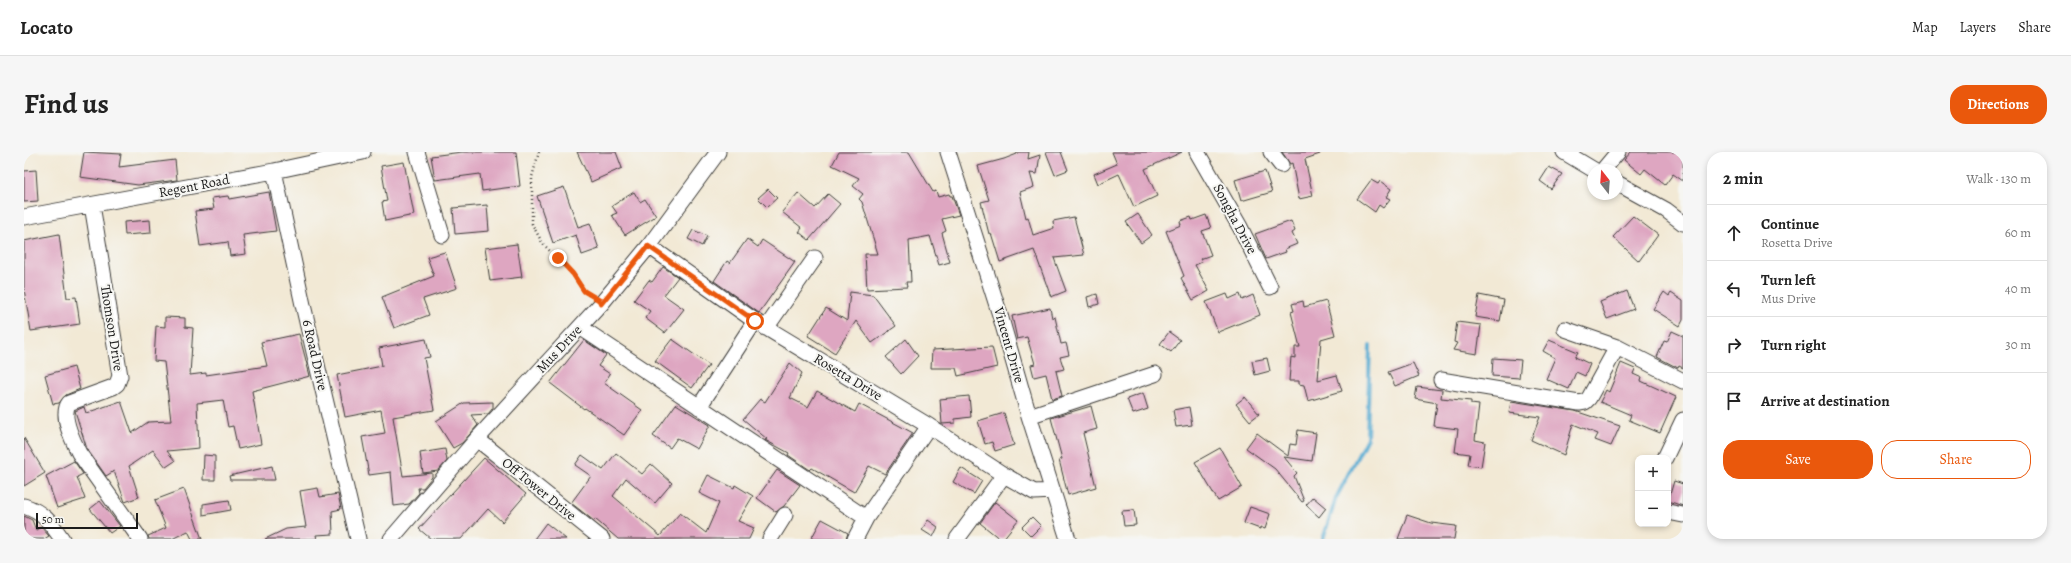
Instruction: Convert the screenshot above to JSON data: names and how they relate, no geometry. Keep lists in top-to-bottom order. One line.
{"streets":{"street":["Regent Road","Songha Drive","Thomson Drive","Vincent Drive","Mus Drive","6 Road Drive","Rosetta Drive","Off Tower Drive"]},"crossings":[["Regent Road","Thomson Drive"],["Regent Road","6 Road Drive"],["Vincent Drive","Rosetta Drive"],["Mus Drive","Rosetta Drive"],["Mus Drive","Off Tower Drive"]],"scale_bar":"50 m","north":"top","page":{"header":"Locato","nav":["Map","Layers","Share"],"title":"Find us","buttons":["Directions",["Save","Share"]],"heading":["2 min","Walk · 130 m"],"list":[["Continue","Rosetta Drive","60 m"],["Turn left","Mus Drive","40 m"],["Turn right","30 m"],"Arrive at destination"],"map_buttons":["+","−"],"scale":"50 m"}}
